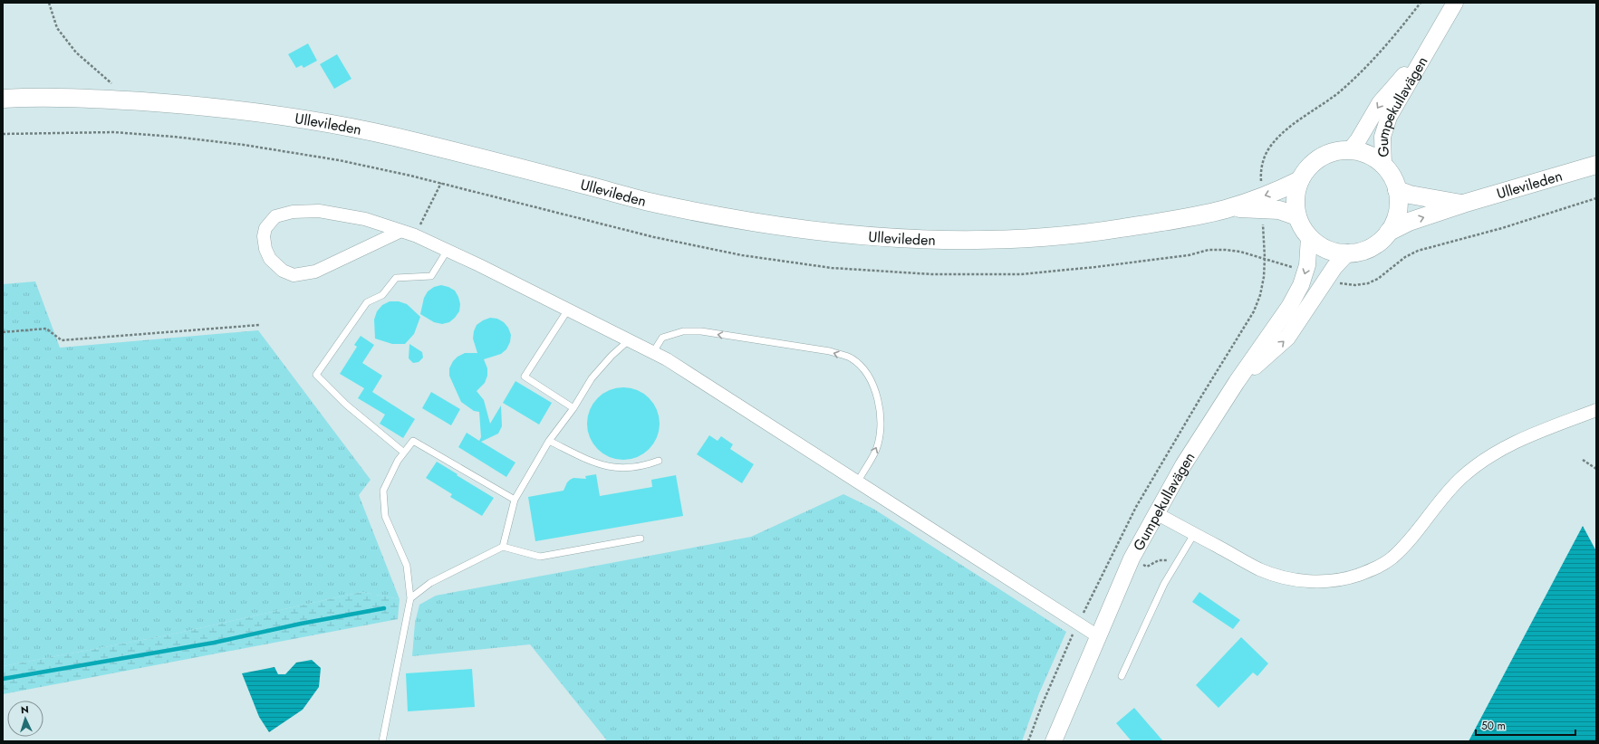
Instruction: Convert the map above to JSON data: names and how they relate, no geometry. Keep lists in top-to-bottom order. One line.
{"streets":{"main road":["Ullevileden"],"street":["Gumpekullavägen"]},"crossings":[["Gumpekullavägen","Ullevileden"]],"scale_bar":"50 m","north":"top"}
